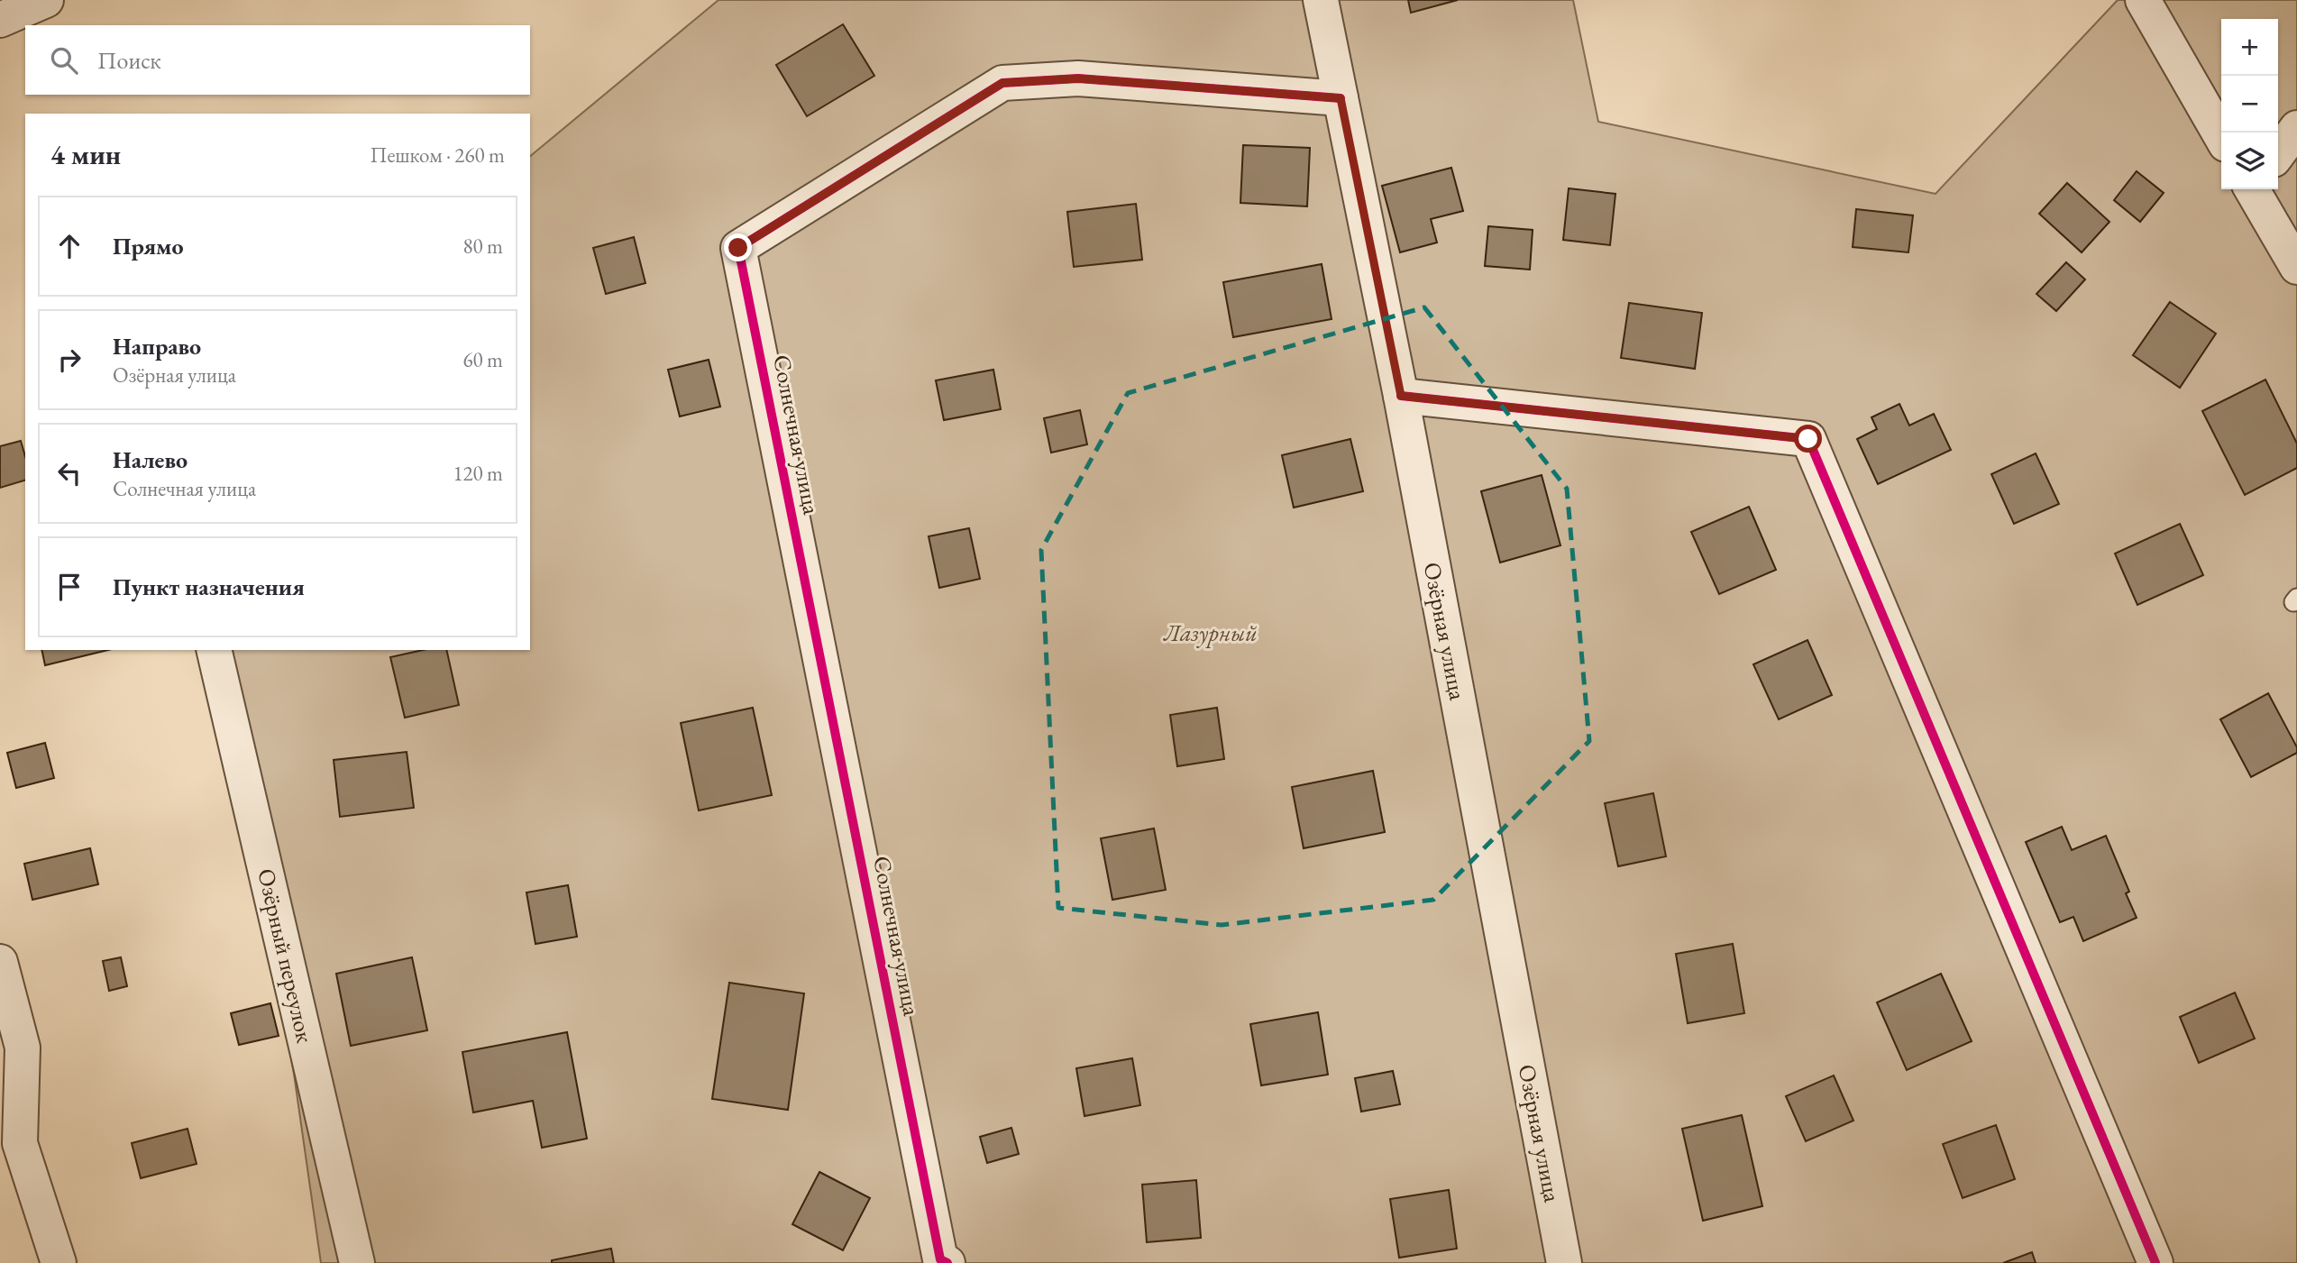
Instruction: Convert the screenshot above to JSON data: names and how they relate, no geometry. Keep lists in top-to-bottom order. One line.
{"streets":{"street":["Солнечная улица","Озёрная улица","Озёрный переулок"]},"crossings":[["Солнечная улица","Озёрная улица"]],"parks":["Лазурный"],"page":{"map_buttons":["+","−"],"search":"Поиск","heading":["4 мин","Пешком · 260 m"],"list":[["Прямо","80 m"],["Направо","Озёрная улица","60 m"],["Налево","Солнечная улица","120 m"],"Пункт назначения"]}}
